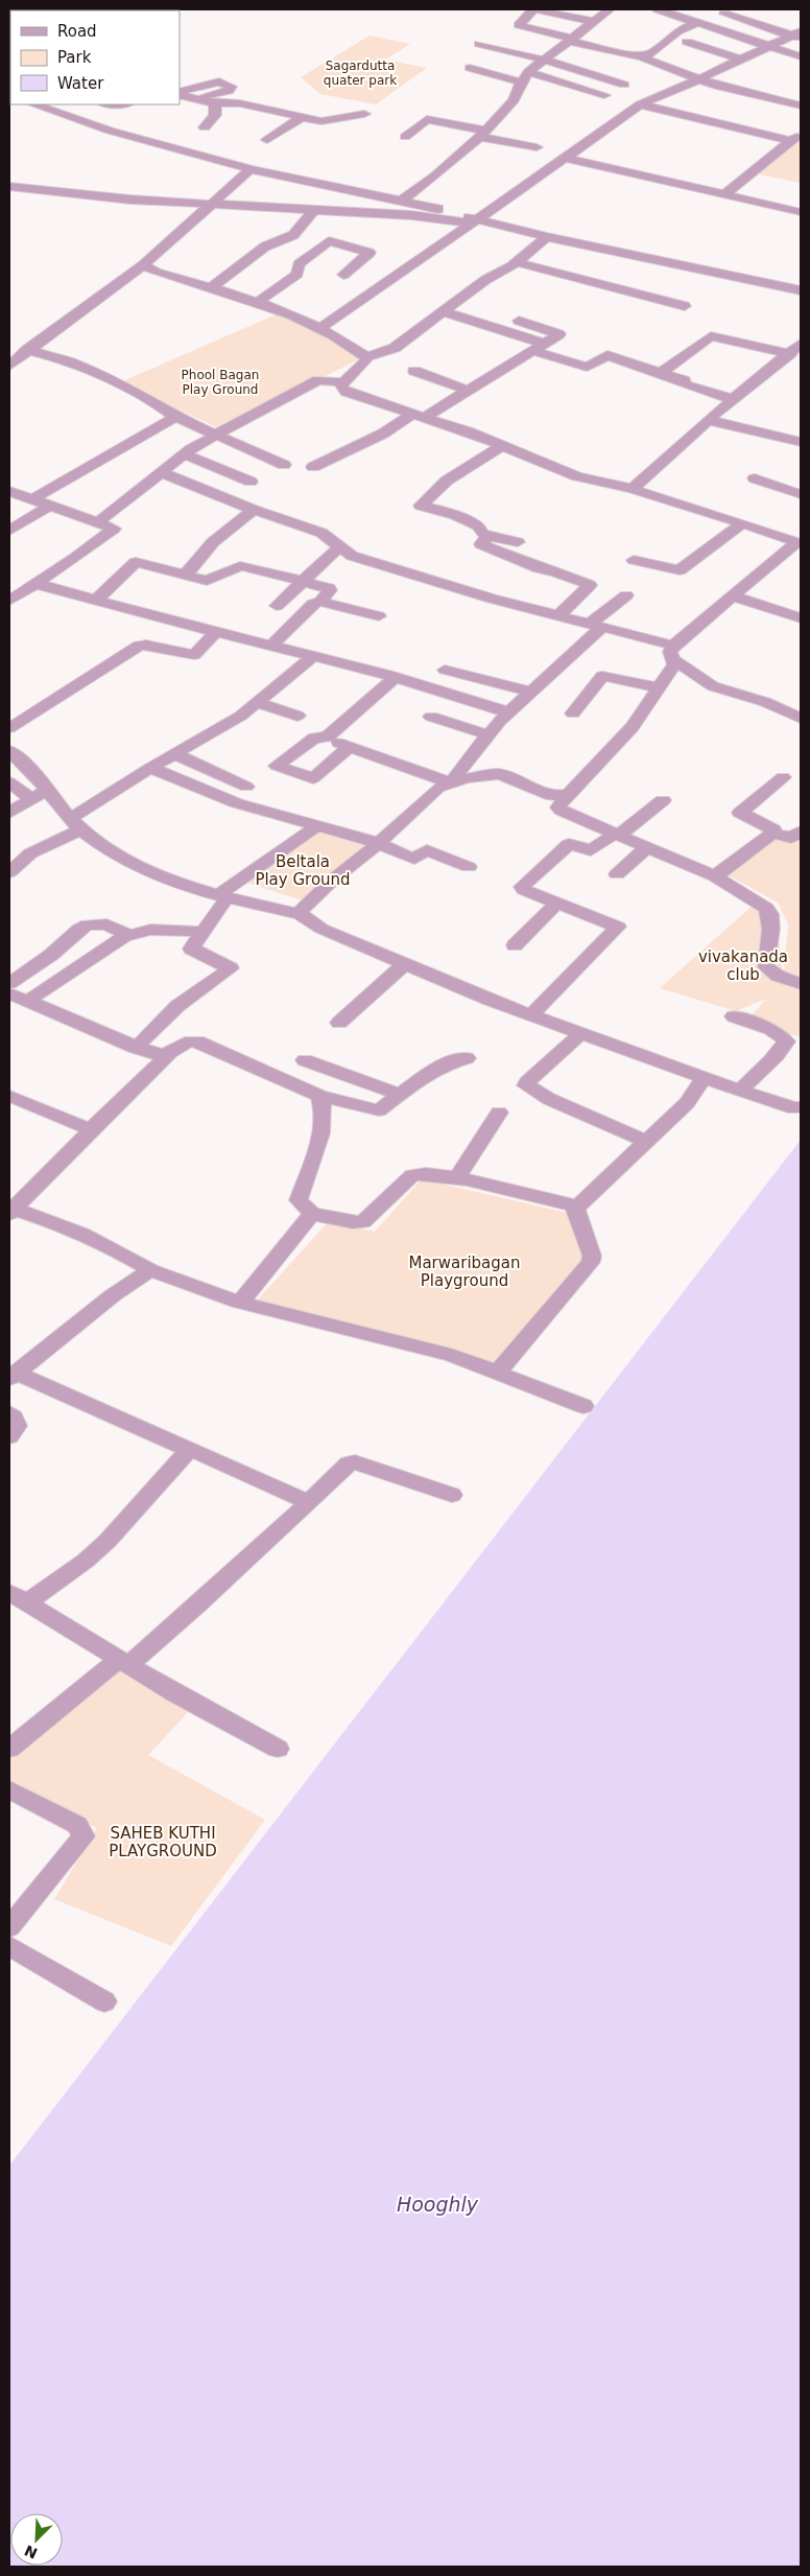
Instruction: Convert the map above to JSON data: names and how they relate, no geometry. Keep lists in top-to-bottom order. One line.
{"water":["Hooghly"],"parks":["Sagardutta quater park","Phool Bagan Play Ground","Beltala Play Ground","vivakanada club","Marwaribagan Playground","SAHEB KUTHI PLAYGROUND"],"legend":["Road","Park","Water"],"north":"bottom left"}
